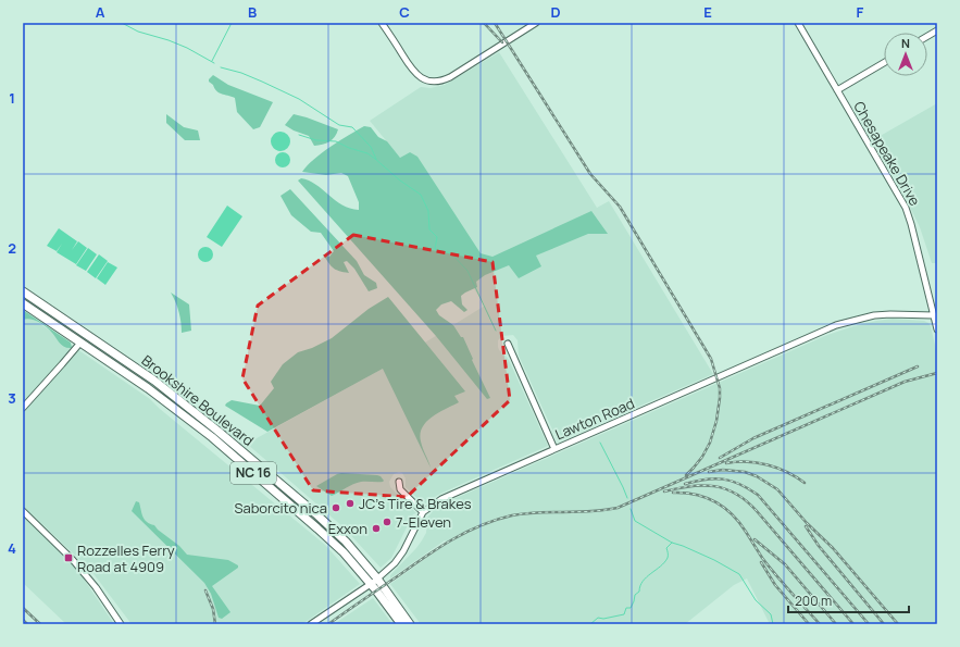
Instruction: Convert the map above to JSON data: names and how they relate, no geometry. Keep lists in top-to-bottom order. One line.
{"streets":{"highway":["Brookshire Boulevard","NC 16"],"street":["Chesapeake Drive","Lawton Road"]},"crossings":[["Chesapeake Drive","Lawton Road"],["Brookshire Boulevard","Lawton Road"]],"places":{"other":["JC's Tire & Brakes","Saborcito nica","7-Eleven","Exxon"],"transit":["Rozzelles Ferry Road at 4909"]},"scale_bar":"200 m","north":"top","grid":{"columns":["A","B","C","D","E","F"],"rows":["1","2","3","4"]}}
